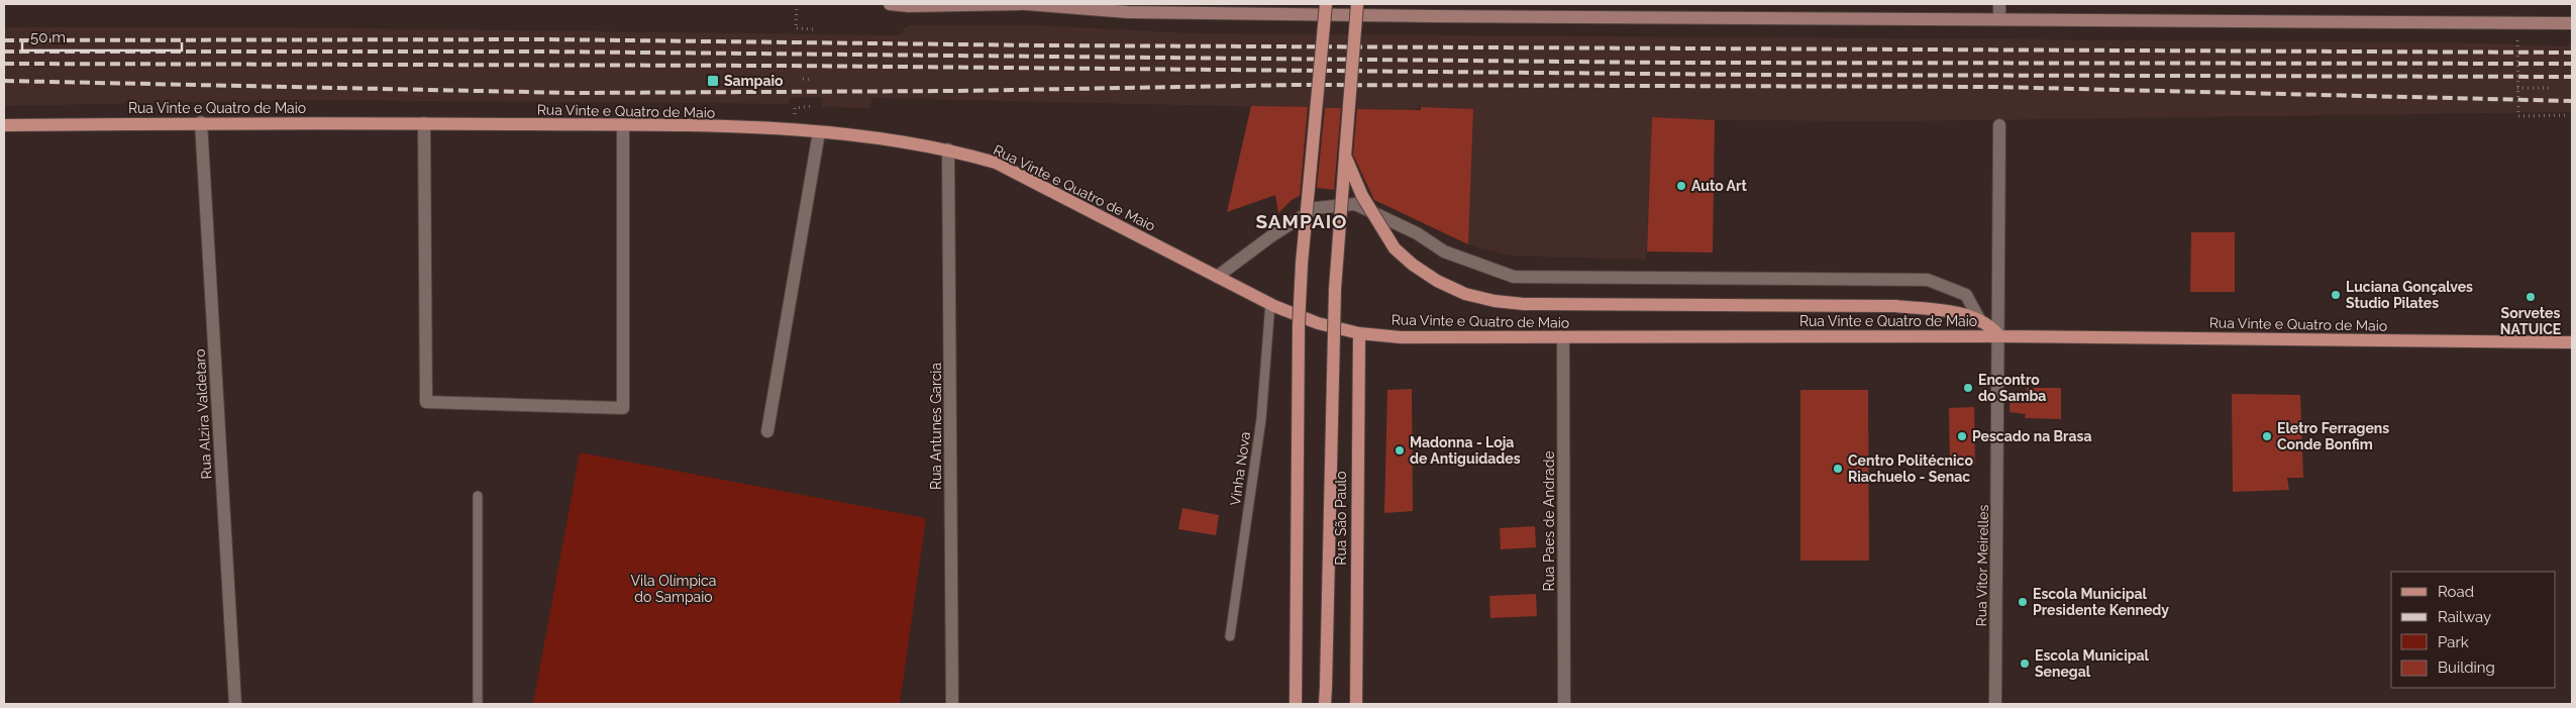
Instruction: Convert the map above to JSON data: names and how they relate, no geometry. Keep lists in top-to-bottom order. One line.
{"streets":{"main road":["Rua Vinte e Quatro de Maio","Rua São Paulo"],"street":["Rua Alzira Valdetaro","Rua Antunes Garcia","Rua Paes de Andrade","Rua Vitor Meirelles"],"lane":["Vinha Nova"]},"crossings":[["Rua Vinte e Quatro de Maio","Rua Alzira Valdetaro"],["Rua Vinte e Quatro de Maio","Rua Antunes Garcia"],["Rua Vinte e Quatro de Maio","Vinha Nova"],["Rua Vinte e Quatro de Maio","Rua São Paulo"],["Rua Vinte e Quatro de Maio","Rua Paes de Andrade"],["Rua Vinte e Quatro de Maio","Rua Vitor Meirelles"]],"districts":["SAMPAIO"],"parks":["Vila Olímpica do Sampaio"],"places":{"transit":["Sampaio"],"other":["Auto Art","Luciana Gonçalves Studio Pilates","Sorvetes NATUICE","Encontro do Samba","Pescado na Brasa","Eletro Ferragens Conde Bonfim","Madonna - Loja de Antiguidades","Centro Politécnico Riachuelo - Senac","Escola Municipal Presidente Kennedy","Escola Municipal Senegal"]},"legend":["Road","Railway","Park","Building"],"scale_bar":"50 m"}
